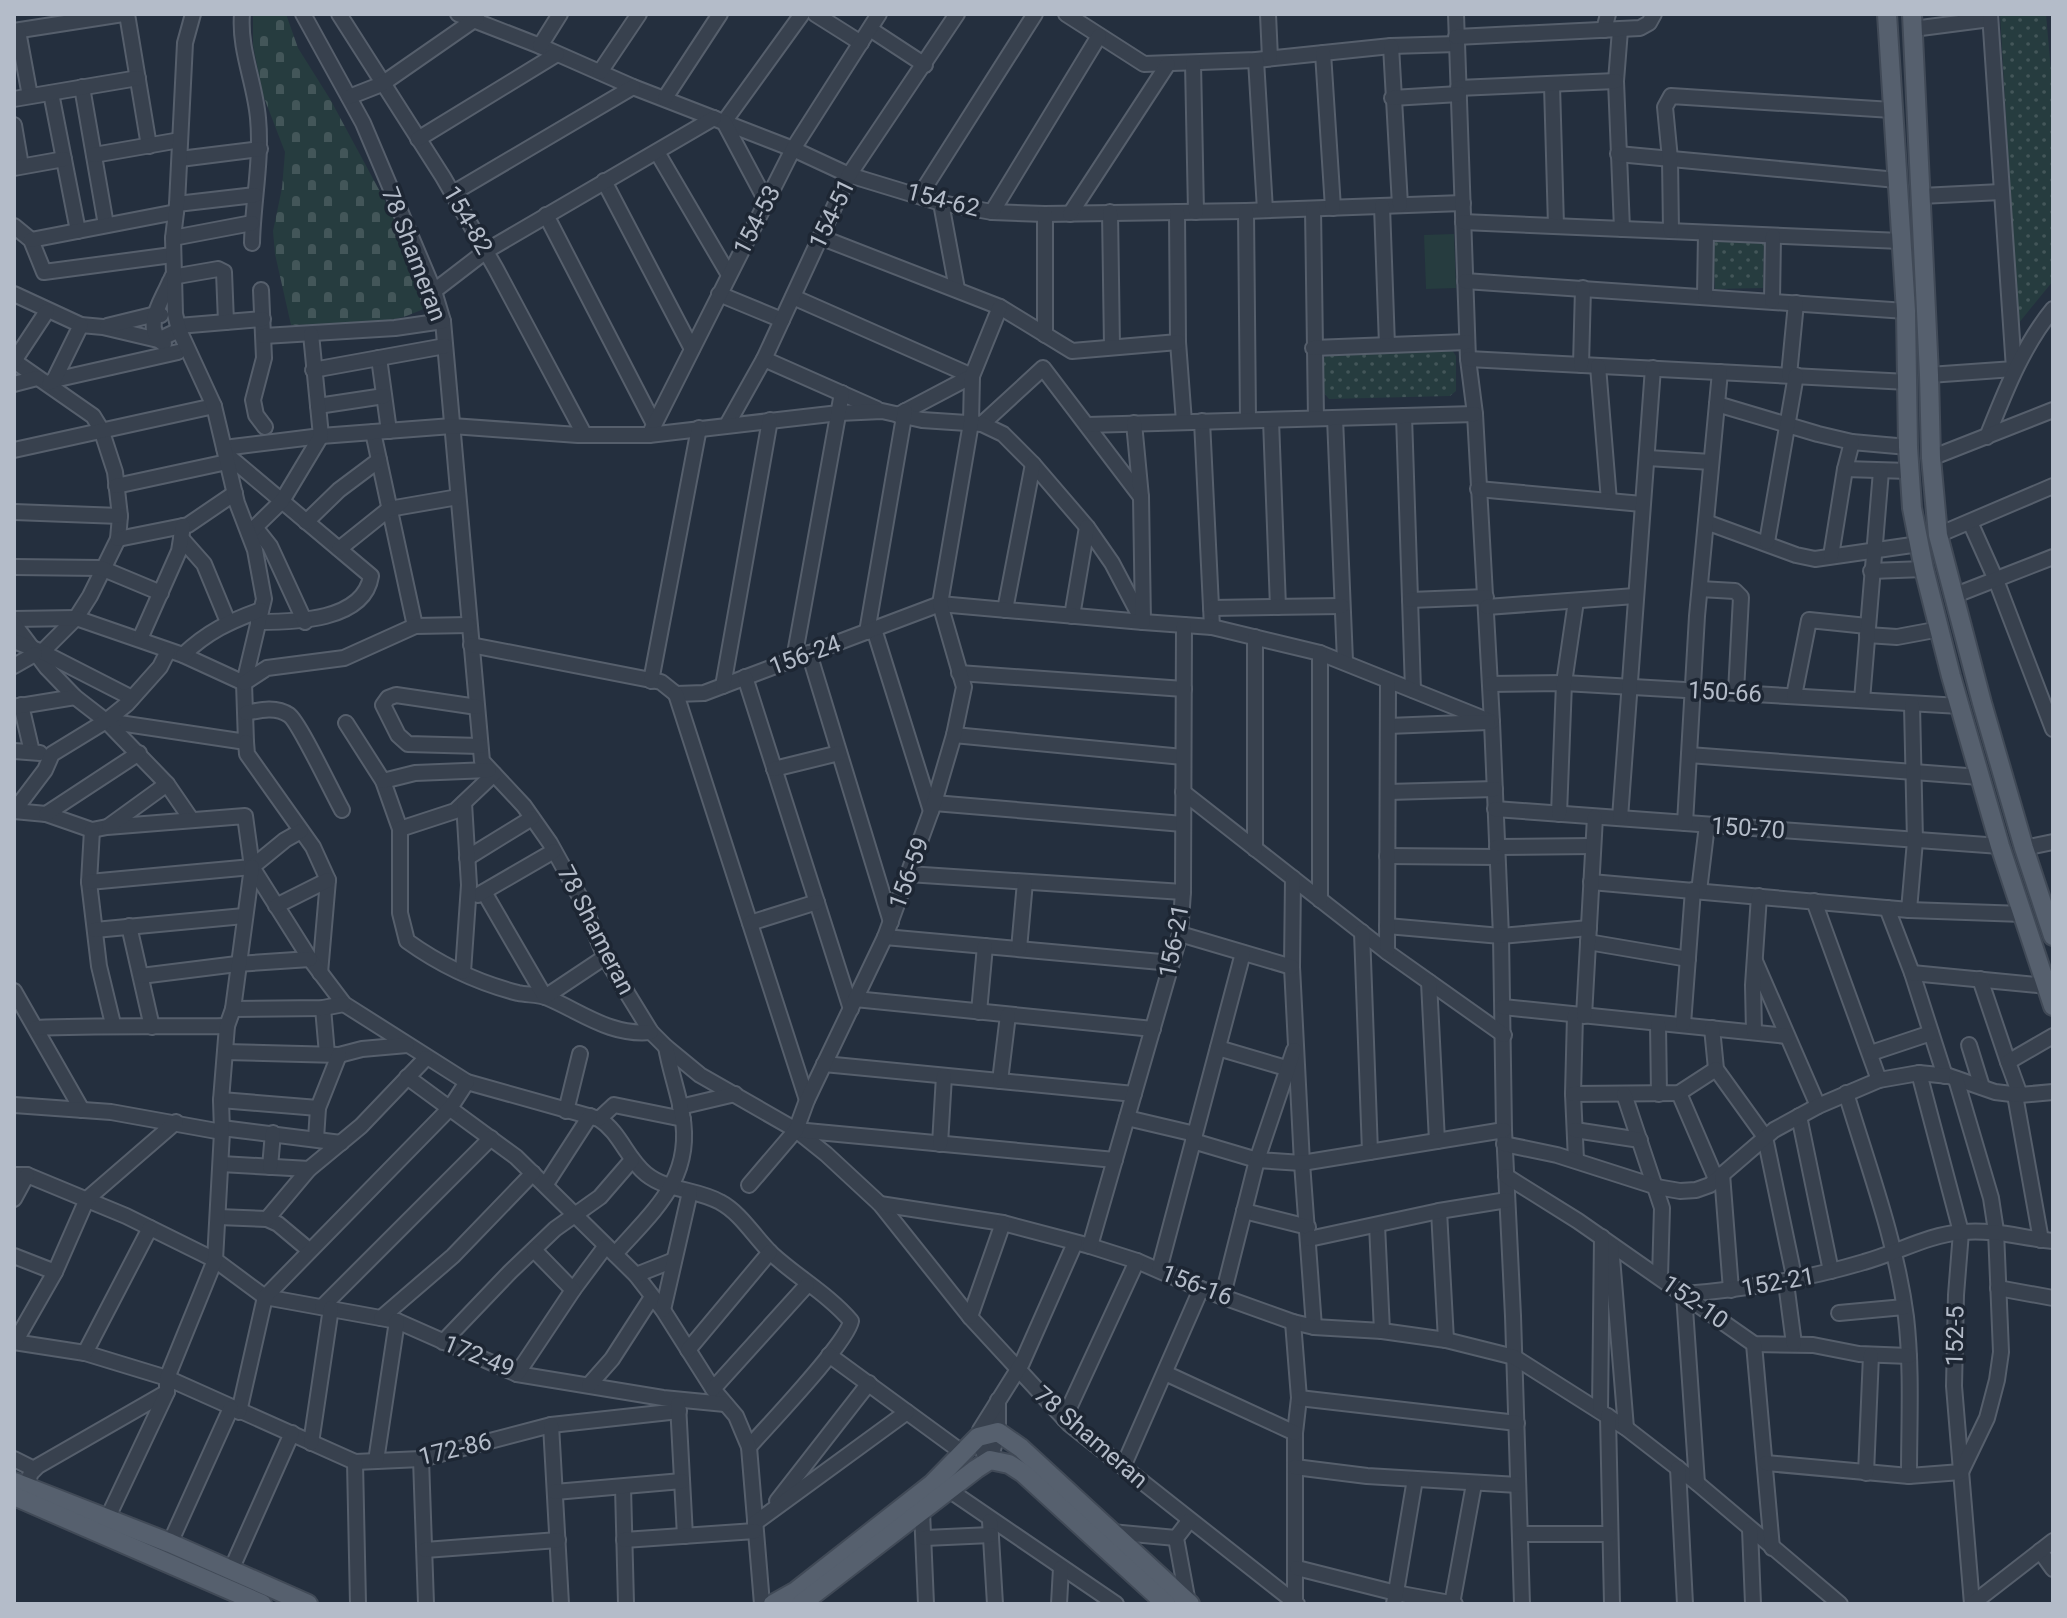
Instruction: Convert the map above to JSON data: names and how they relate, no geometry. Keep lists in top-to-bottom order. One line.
{"streets":{"street":["154-62","154-51","154-82","154-53","78 Shameran","156-24","150-66","150-70","156-59","156-21","152-21","156-16","152-10","152-5","172-49","172-86"]},"crossings":[["154-62","154-51"],["154-62","154-53"],["78 Shameran","156-59"],["78 Shameran","156-21"],["78 Shameran","156-16"],["156-24","156-59"],["156-24","156-21"],["156-21","156-16"],["152-21","152-10"],["152-21","152-5"],["172-49","172-86"]]}
